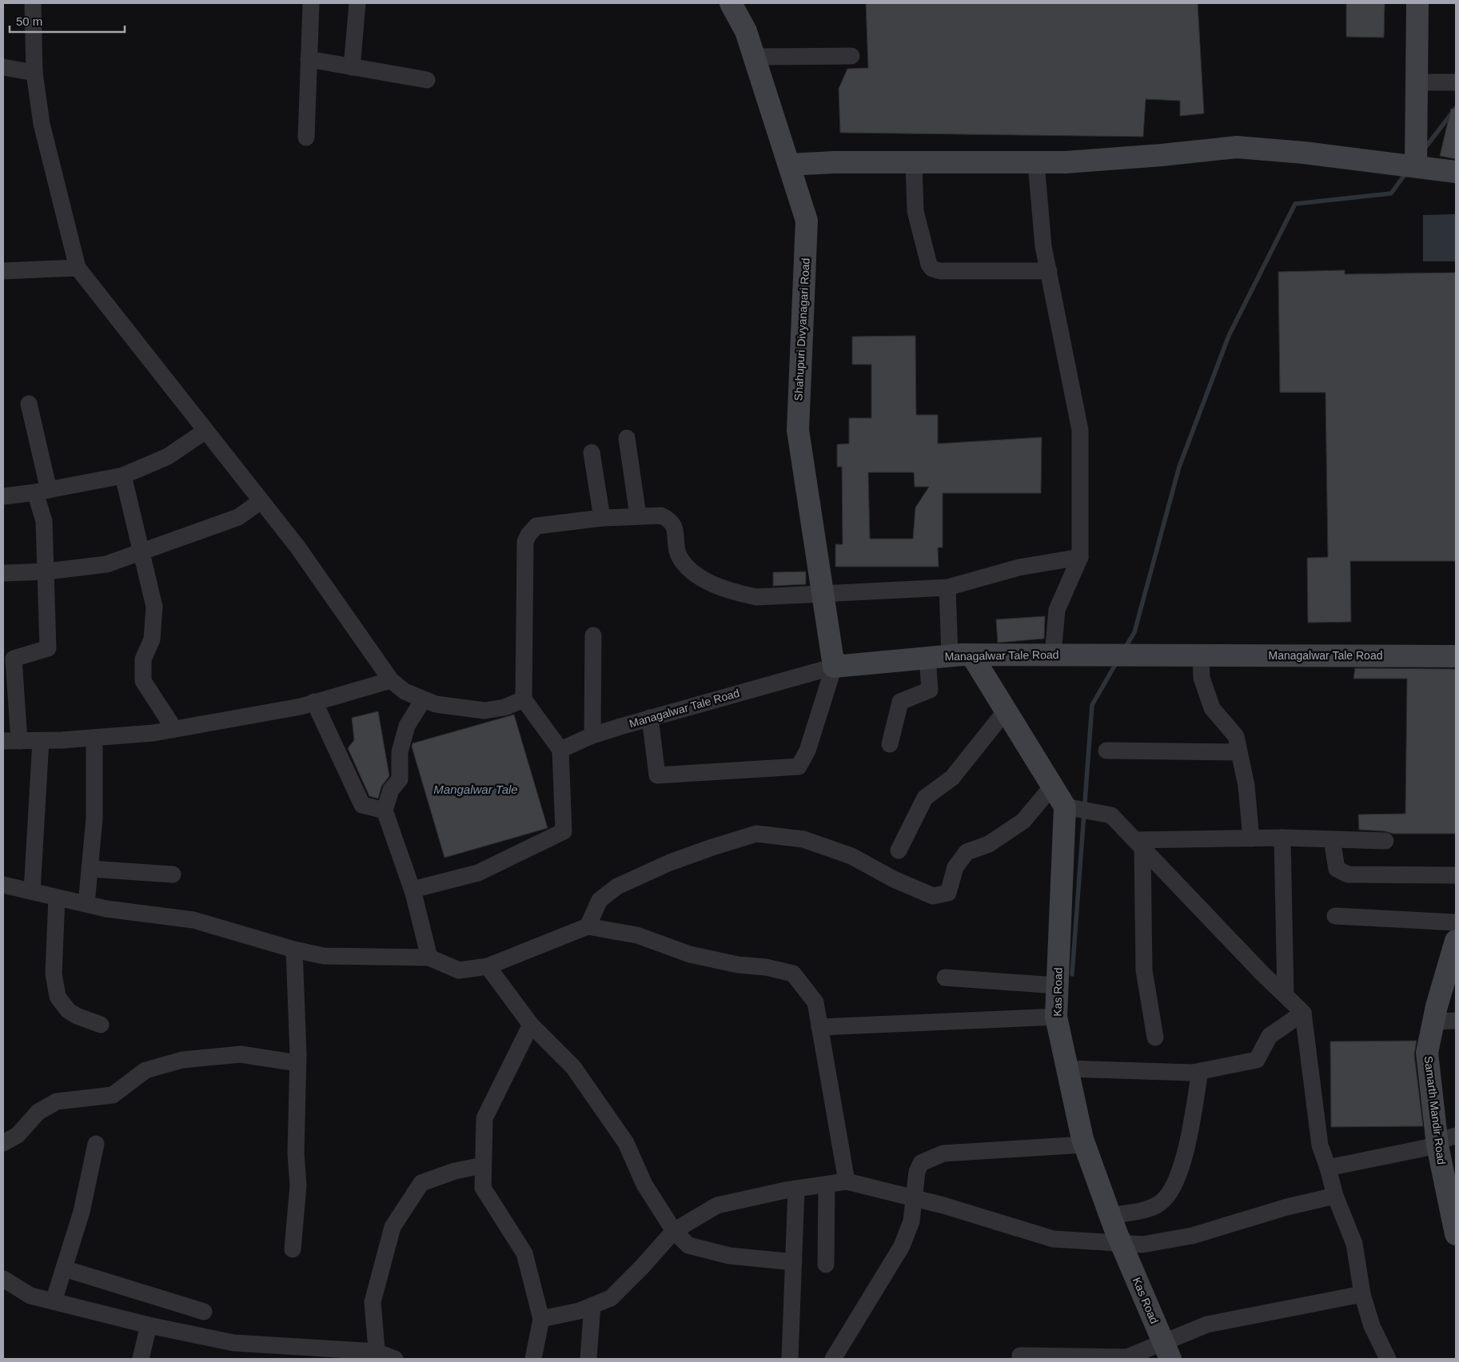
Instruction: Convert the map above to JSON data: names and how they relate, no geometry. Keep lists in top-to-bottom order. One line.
{"streets":{"main road":["Shahupuri Divyanagari Road","Managalwar Tale Road","Kas Road","Samarth Mandir Road"]},"crossings":[["Shahupuri Divyanagari Road","Managalwar Tale Road"]],"water":["Mangalwar Tale"],"scale_bar":"50 m"}
